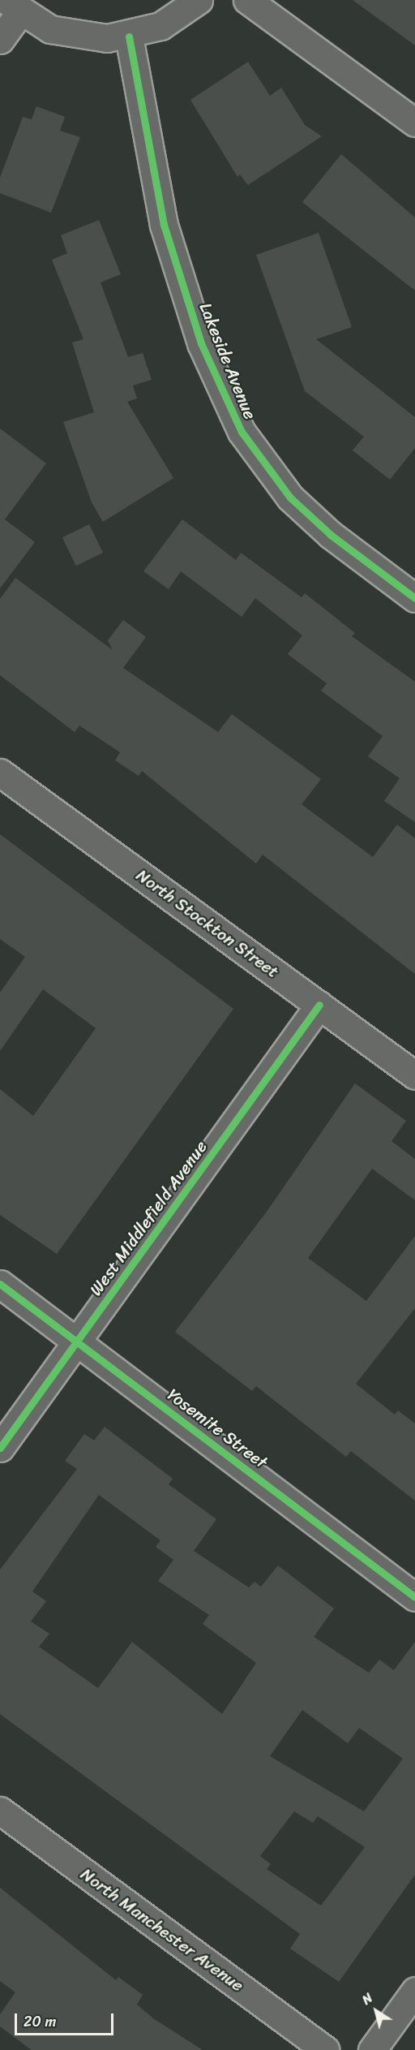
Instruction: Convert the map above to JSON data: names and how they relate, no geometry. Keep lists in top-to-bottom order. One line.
{"streets":{"street":["Lakeside Avenue","North Stockton Street","West Middlefield Avenue","Yosemite Street","North Manchester Avenue"]},"crossings":[["North Stockton Street","West Middlefield Avenue"],["West Middlefield Avenue","Yosemite Street"]],"scale_bar":"20 m","north":"top left"}
